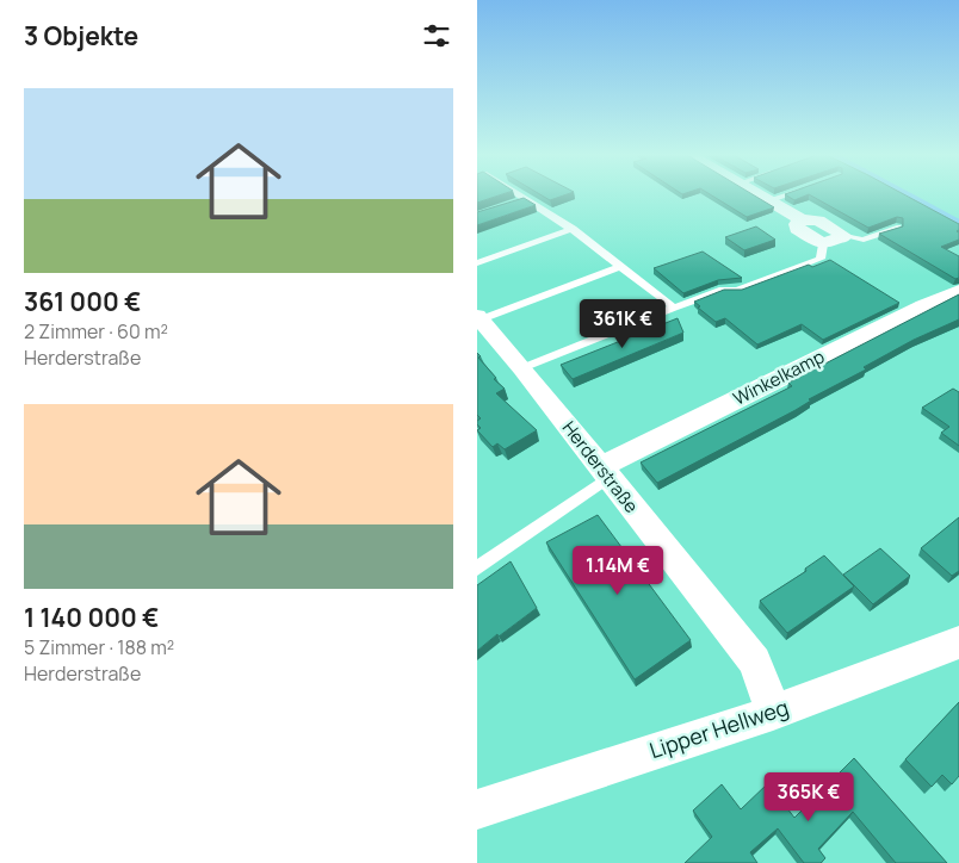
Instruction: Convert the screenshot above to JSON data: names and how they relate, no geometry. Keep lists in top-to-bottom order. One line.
{"streets":{"street":["Winkelkamp","Herderstraße","Lipper Hellweg"]},"crossings":[["Winkelkamp","Herderstraße"],["Herderstraße","Lipper Hellweg"]],"page":{"heading":"3 Objekte","list":[{"name":"361 000 €","note":"2 Zimmer · 60 m² · Herderstraße"},{"name":"1 140 000 €","note":"5 Zimmer · 188 m² · Herderstraße"}],"price":["361K €","1.14M €","365K €"]}}
